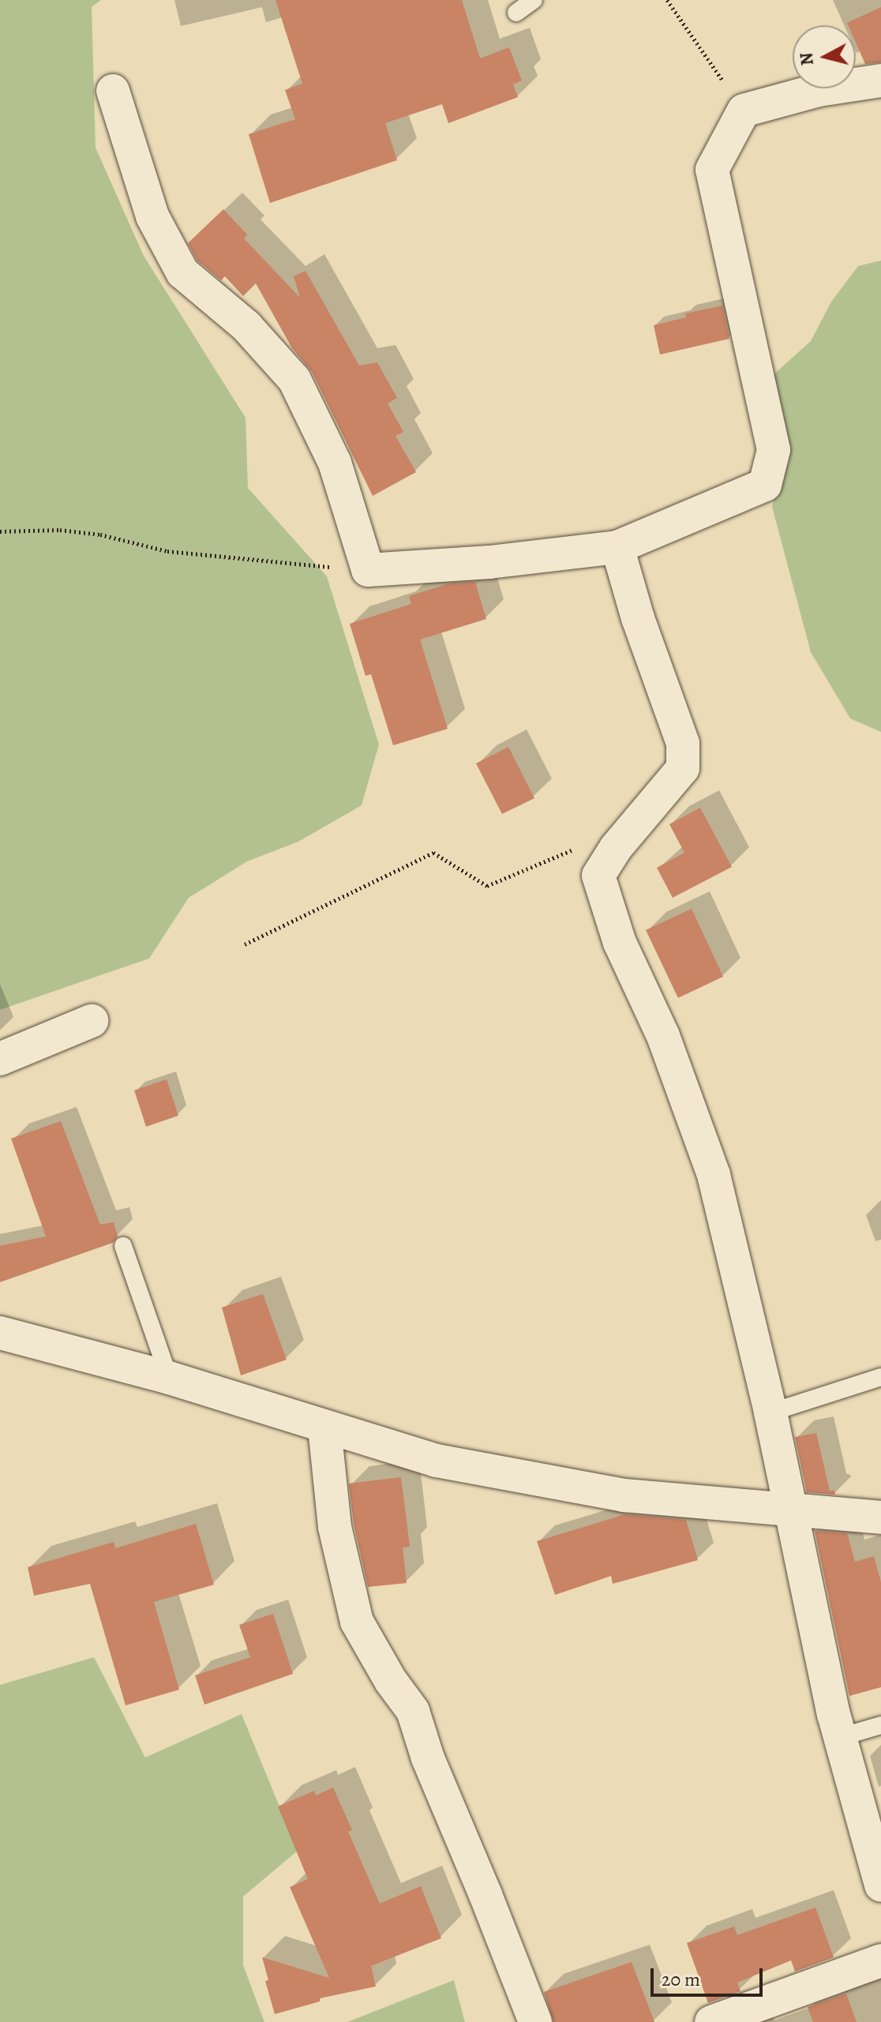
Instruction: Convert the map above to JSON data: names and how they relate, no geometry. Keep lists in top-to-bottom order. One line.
{"scale_bar":"20 m","north":"left"}
